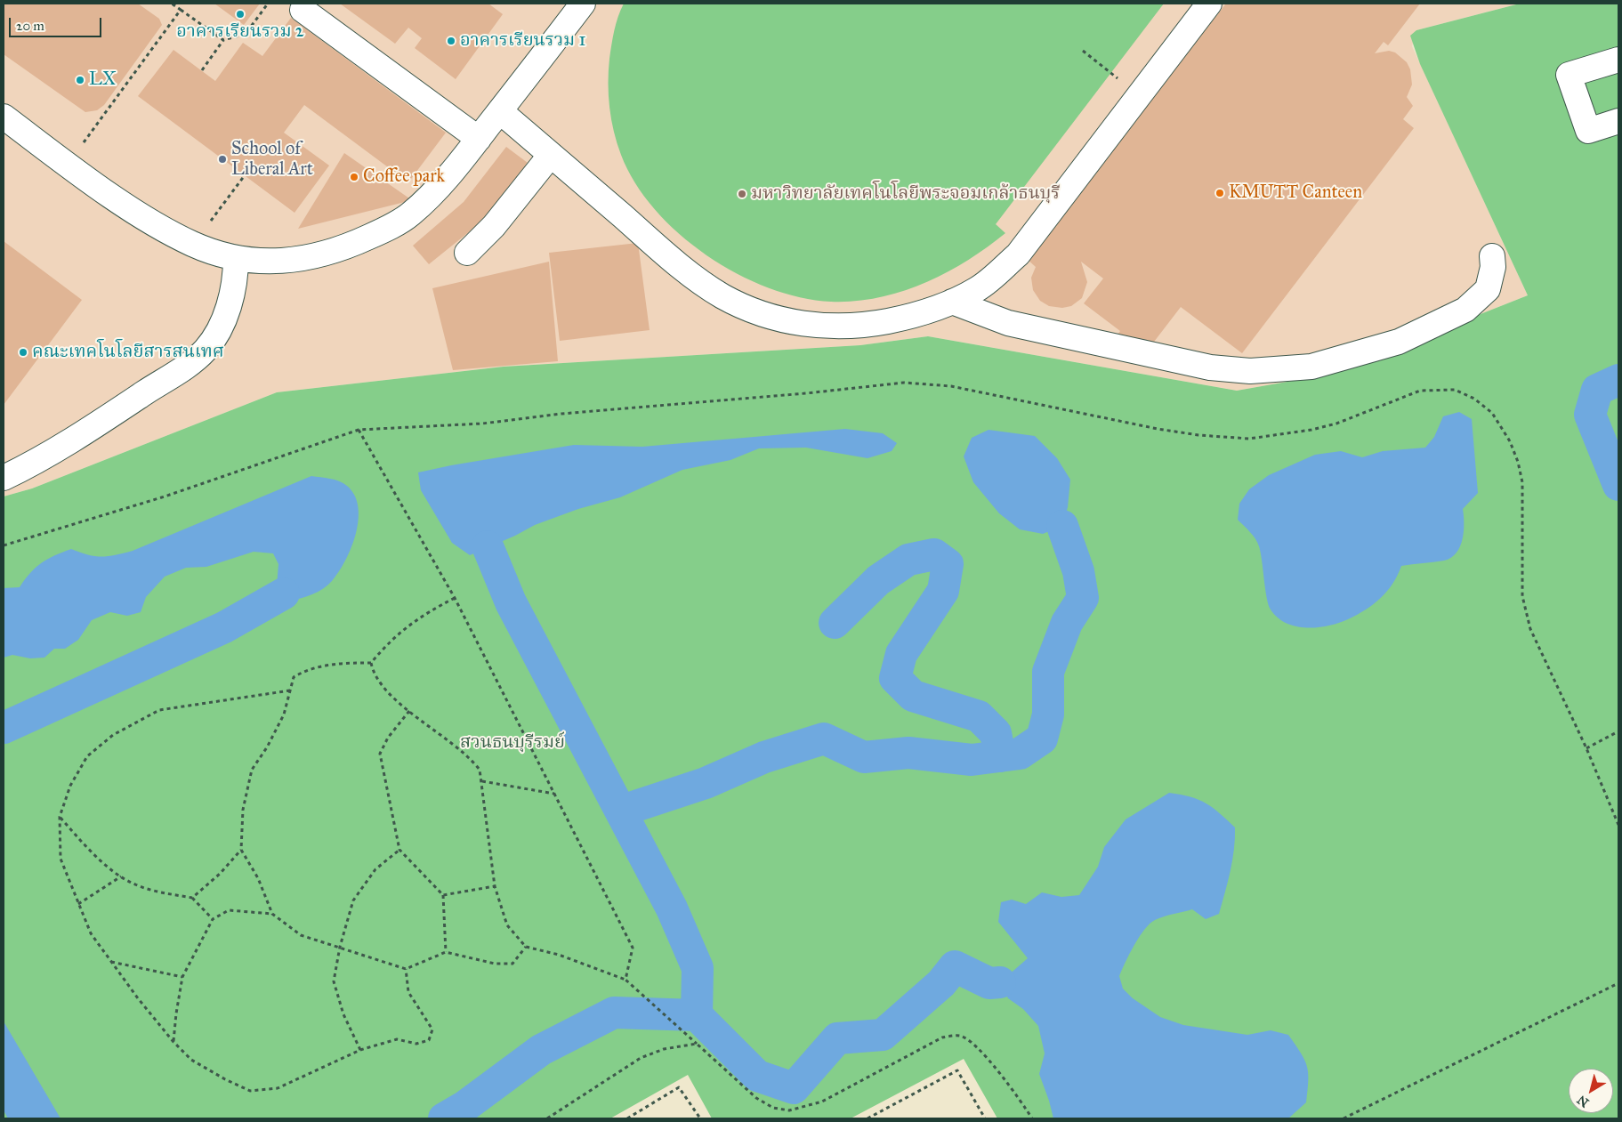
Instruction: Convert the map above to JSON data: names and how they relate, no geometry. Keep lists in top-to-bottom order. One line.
{"parks":["สวนธนบุรีรมย์"],"places":["อาคารเรียนรวม 2","อาคารเรียนรวม 1","LX","School of Liberal Art","Coffee park","KMUTT Canteen","มหาวิทยาลัยเทคโนโลยีพระจอมเกล้าธนบุรี","คณะเทคโนโลยีสารสนเทศ"],"scale_bar":"20 m","north":"bottom left"}
